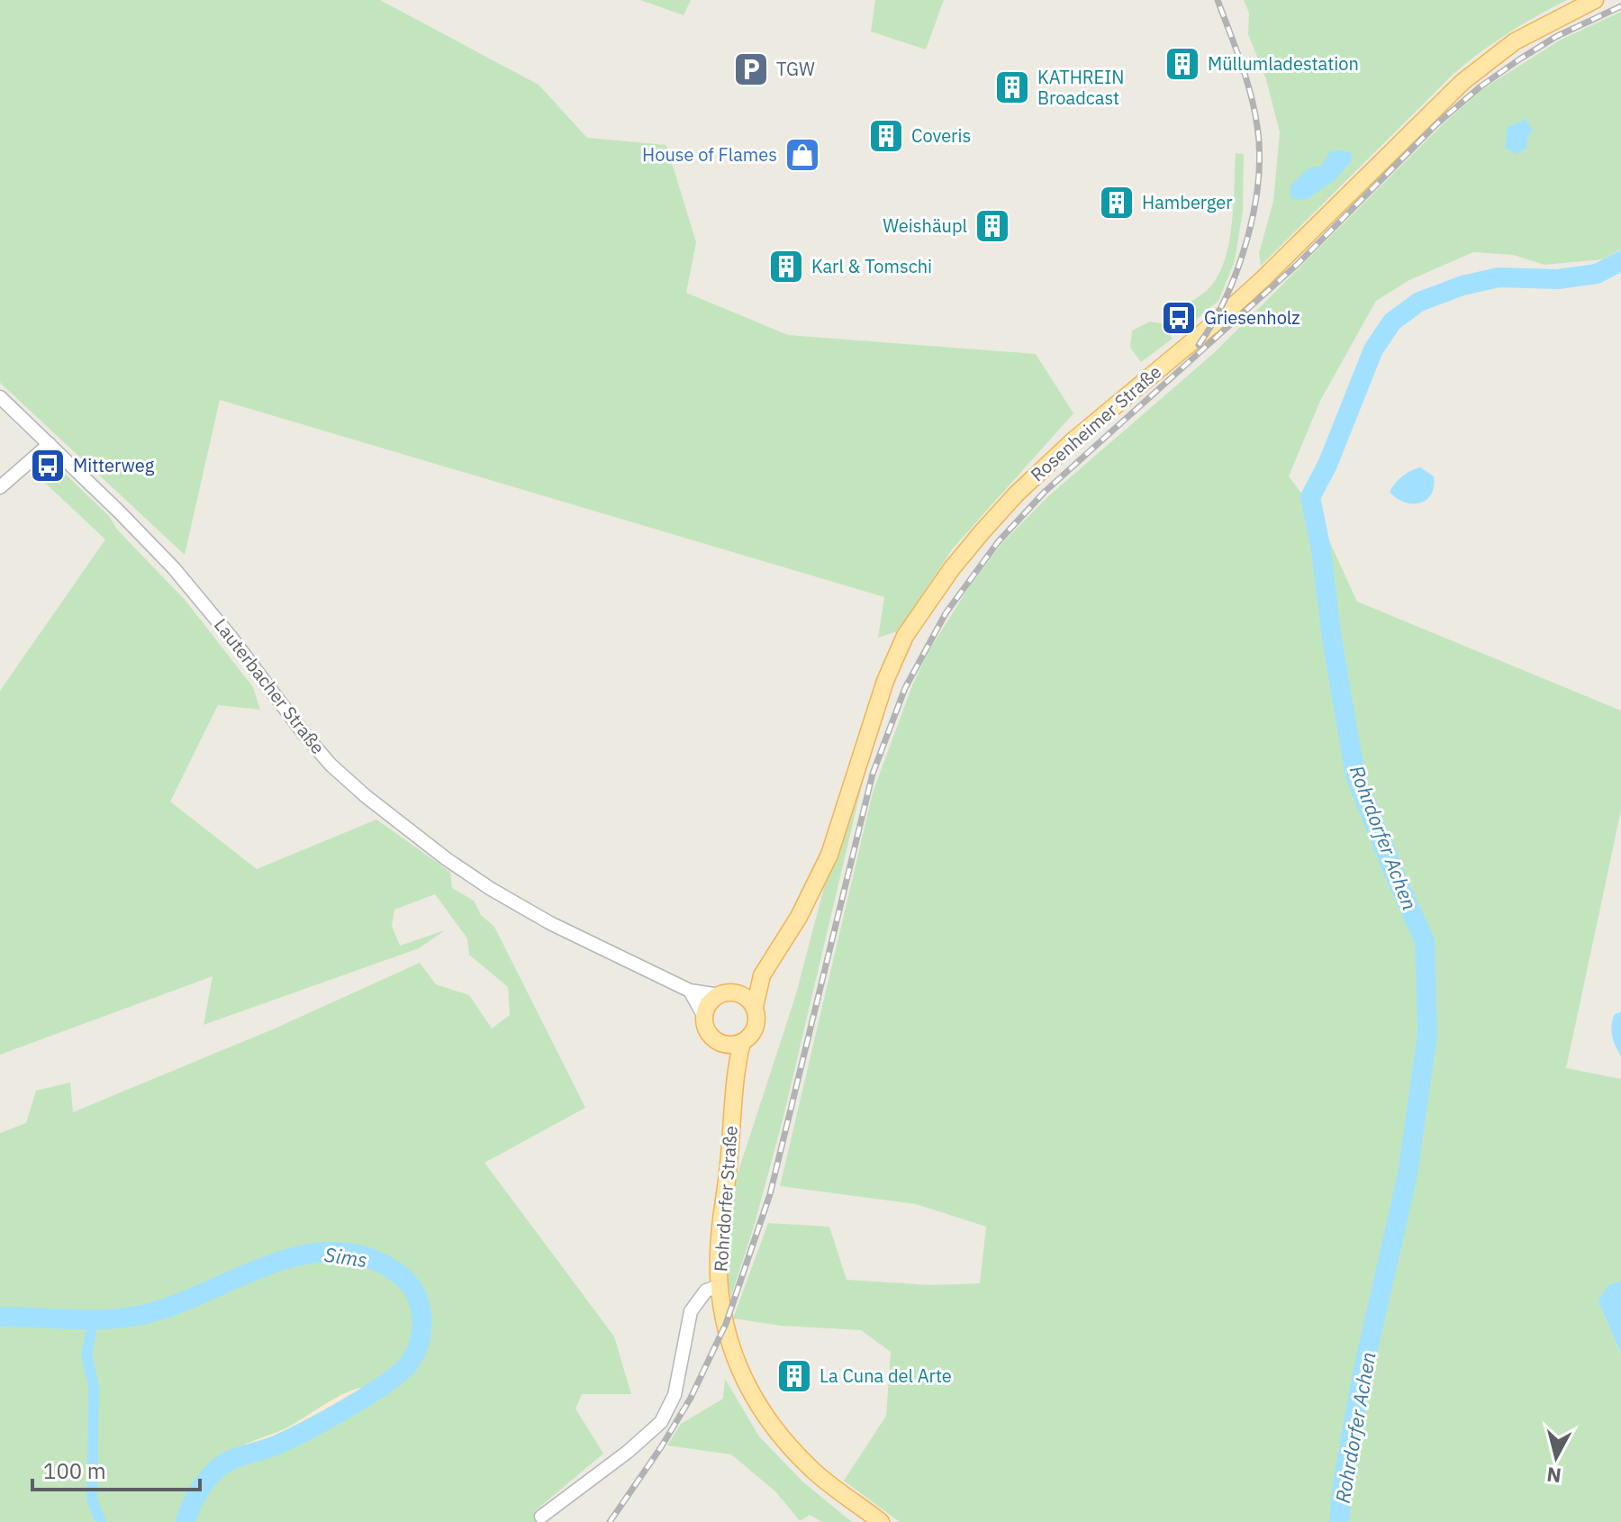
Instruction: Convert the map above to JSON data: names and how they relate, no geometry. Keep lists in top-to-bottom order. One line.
{"streets":{"main road":["Rosenheimer Straße","Rohrdorfer Straße"],"street":["Lauterbacher Straße"]},"crossings":[["Rosenheimer Straße","Lauterbacher Straße"],["Rosenheimer Straße","Rohrdorfer Straße"],["Lauterbacher Straße","Rohrdorfer Straße"]],"water":["Rohrdorfer Achen","Sims"],"places":{"building":["Müllumladestation","KATHREIN Broadcast","Coveris","Hamberger","Weishäupl","Karl & Tomschi","La Cuna del Arte"],"parking":["TGW"],"shop":["House of Flames"],"bus stop":["Griesenholz","Mitterweg"]},"scale_bar":"100 m","north":"bottom"}
